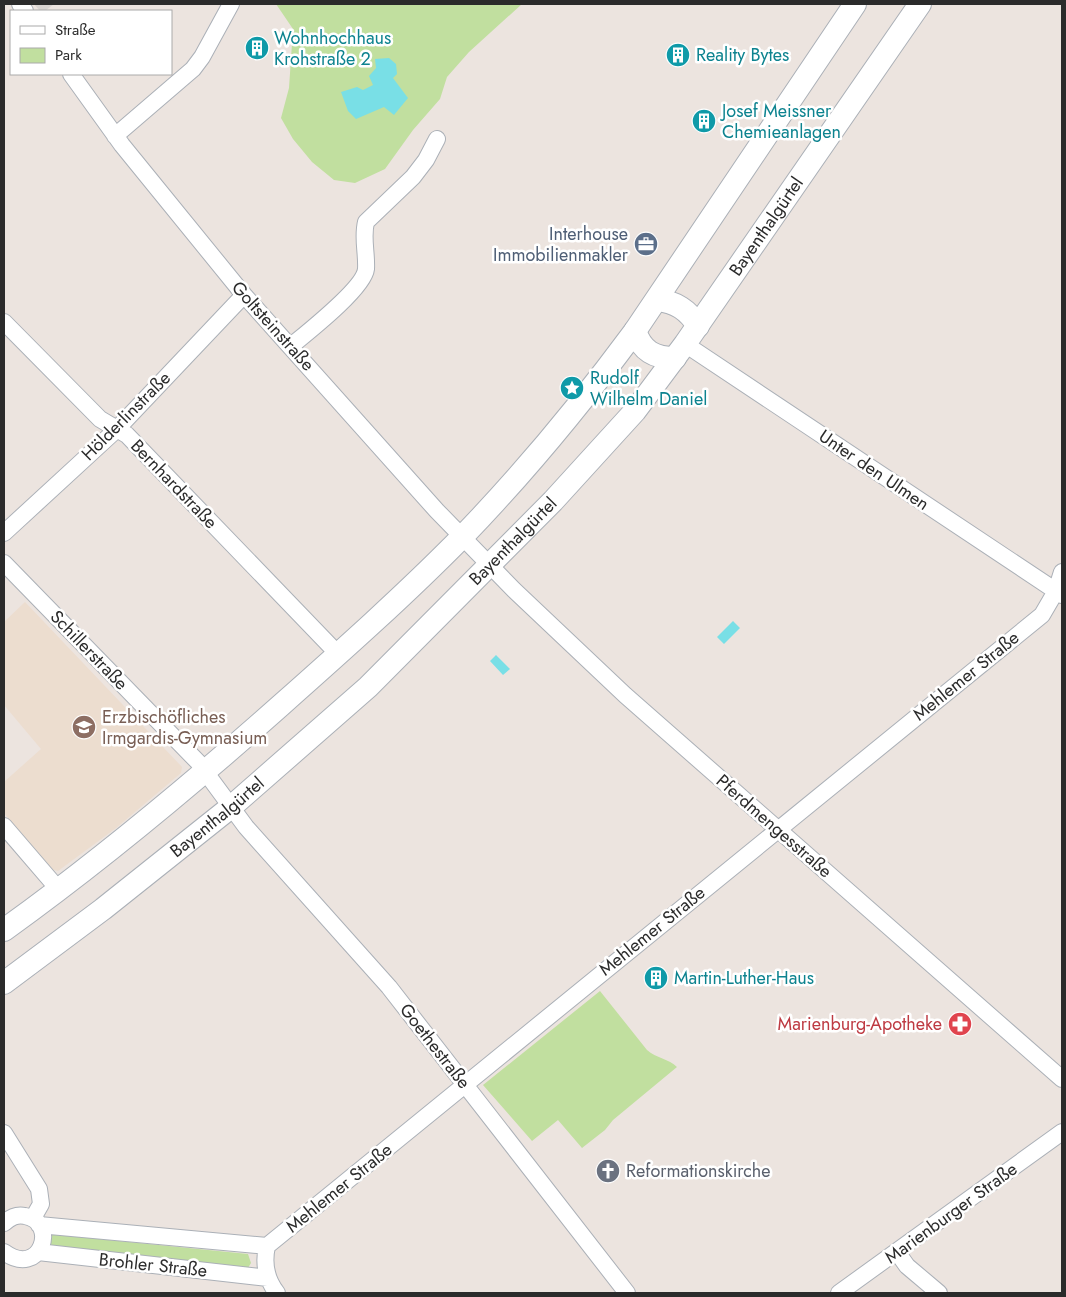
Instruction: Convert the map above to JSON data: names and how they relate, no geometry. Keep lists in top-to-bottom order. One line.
{"streets":{"main road":["Bayenthalgürtel"],"street":["Goltsteinstraße","Hölderlinstraße","Unter den Ulmen","Bernhardstraße","Schillerstraße","Mehlemer Straße","Pferdmengesstraße","Goethestraße","Marienburger Straße","Brohler Straße"]},"crossings":[["Bayenthalgürtel","Goltsteinstraße"],["Bayenthalgürtel","Unter den Ulmen"],["Bayenthalgürtel","Schillerstraße"],["Bayenthalgürtel","Pferdmengesstraße"],["Bayenthalgürtel","Goethestraße"],["Goltsteinstraße","Hölderlinstraße"],["Goltsteinstraße","Pferdmengesstraße"],["Hölderlinstraße","Bernhardstraße"],["Unter den Ulmen","Mehlemer Straße"],["Schillerstraße","Goethestraße"],["Mehlemer Straße","Pferdmengesstraße"],["Mehlemer Straße","Goethestraße"],["Mehlemer Straße","Brohler Straße"]],"places":{"building":["Wohnhochhaus Krohstraße 2","Reality Bytes","Josef Meissner Chemieanlagen","Martin-Luther-Haus"],"office":["Interhouse Immobilienmakler"],"place":["Rudolf Wilhelm Daniel"],"school or university":["Erzbischöfliches Irmgardis-Gymnasium"],"pharmacy":["Marienburg-Apotheke"],"church":["Reformationskirche"]},"legend":["Straße","Park"]}
